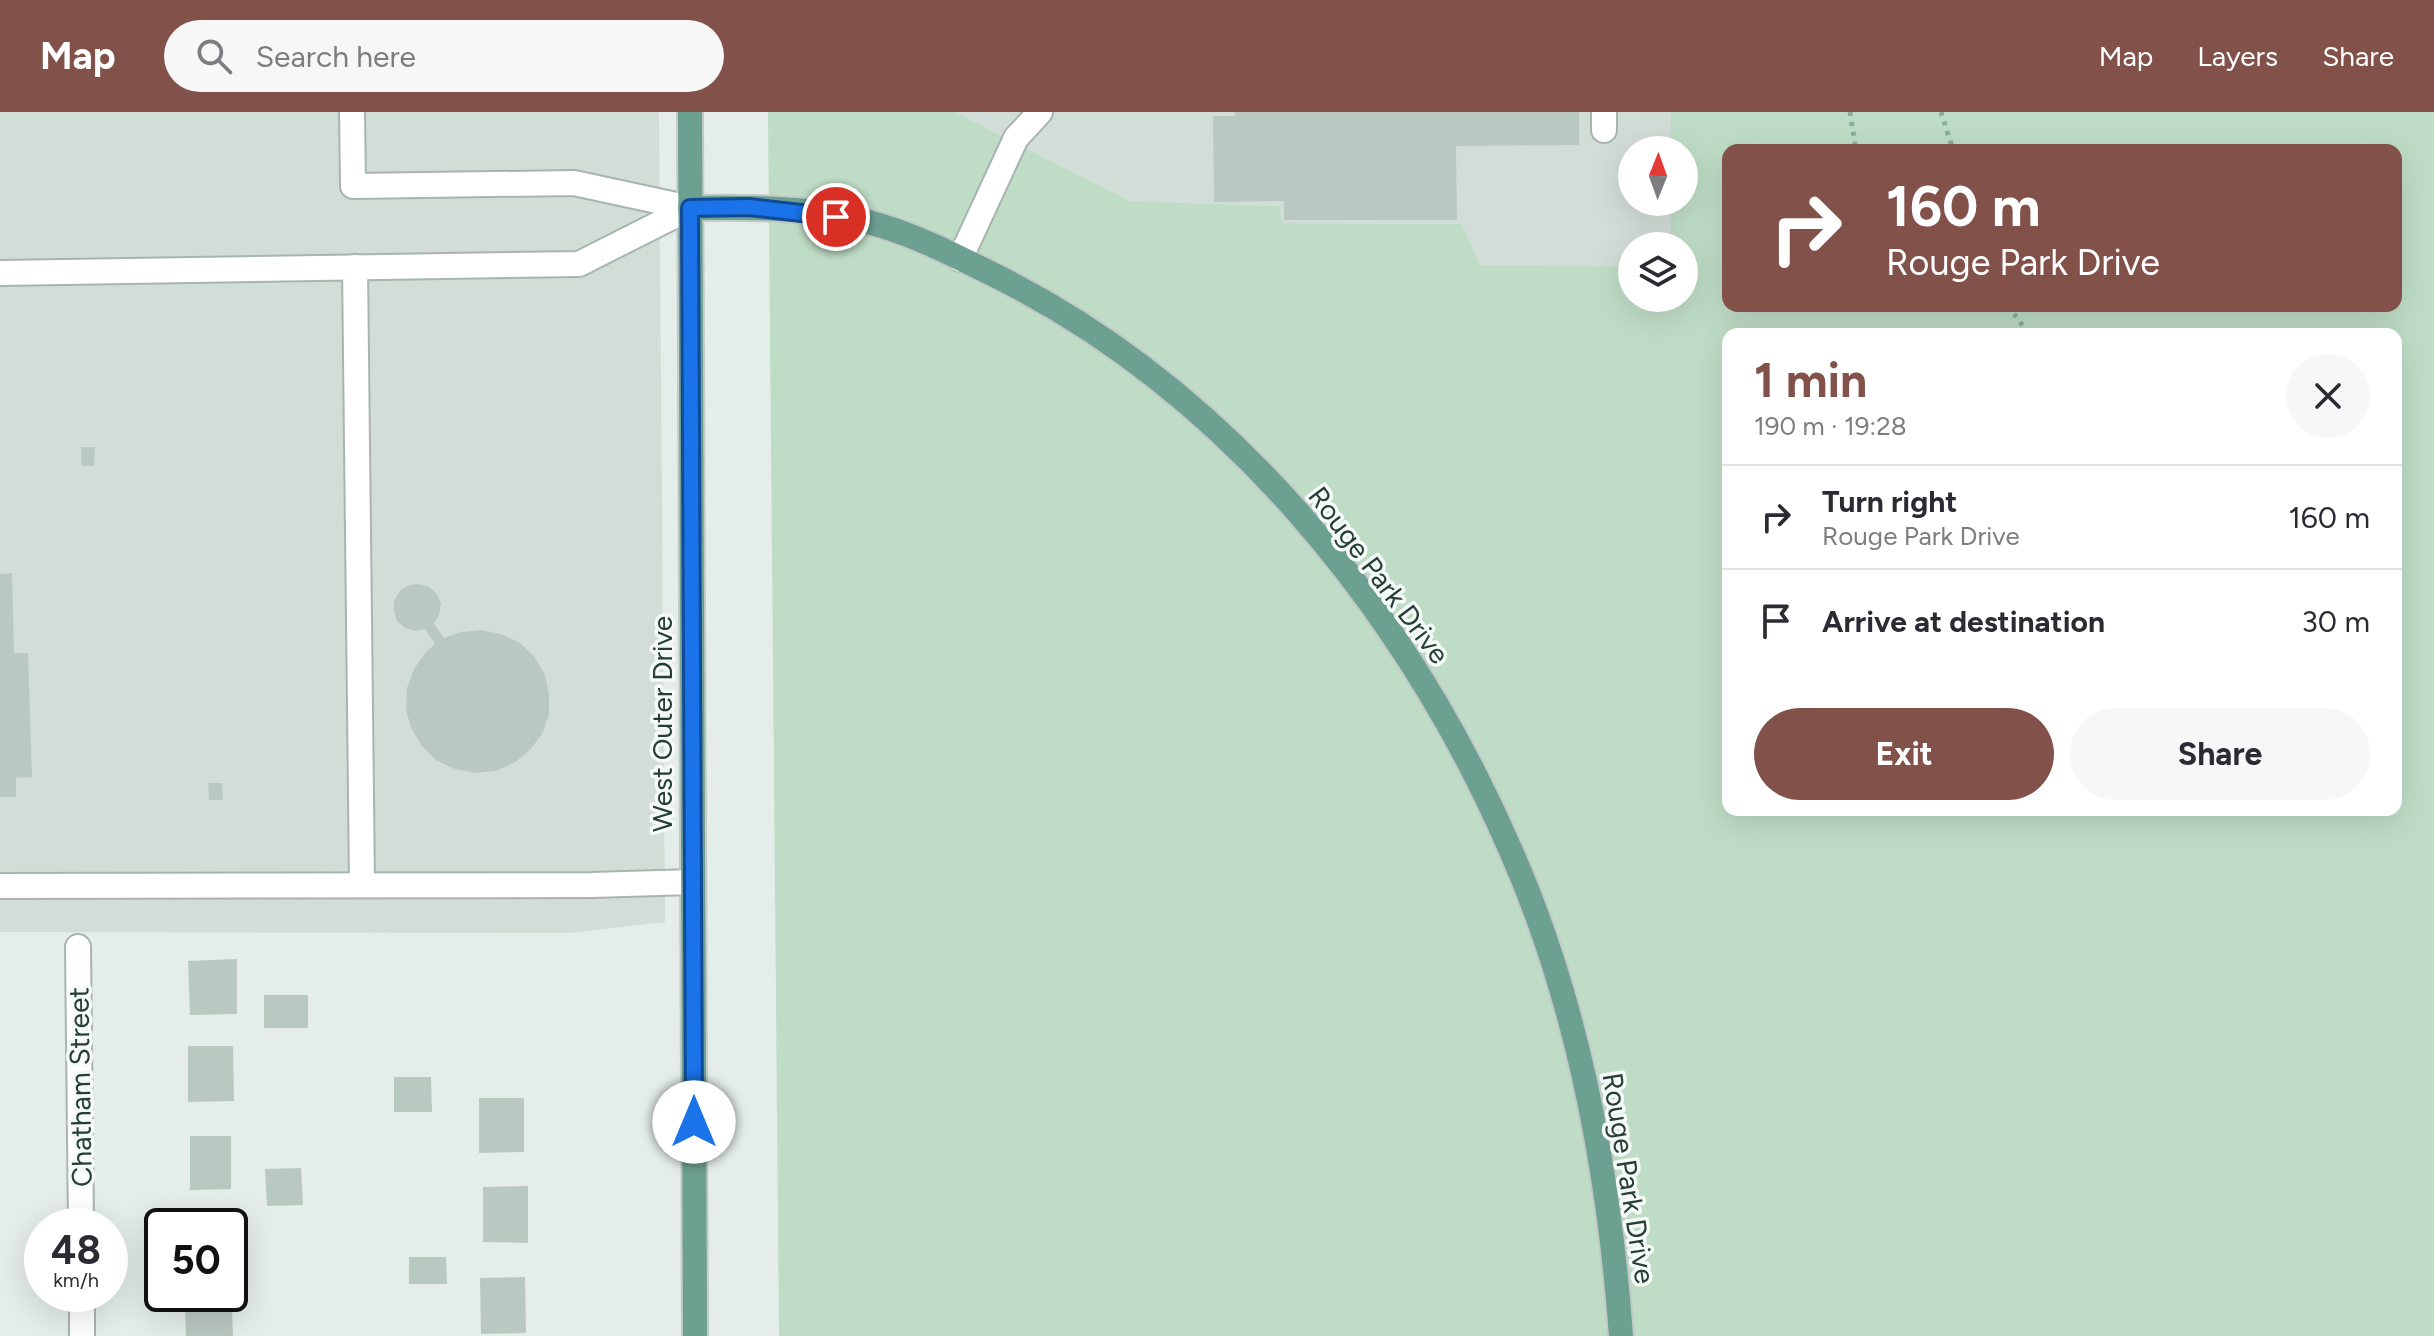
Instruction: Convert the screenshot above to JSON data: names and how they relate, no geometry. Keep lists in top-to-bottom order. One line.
{"streets":{"main road":["Rouge Park Drive","West Outer Drive"],"street":["Chatham Street"]},"crossings":[["Rouge Park Drive","West Outer Drive"]],"north":"top","page":{"header":"Map","search":"Search here","nav":["Map","Layers","Share"],"turn":["160 m","Rouge Park Drive"],"heading":["1 min","190 m · 19:28"],"list":[{"name":"Turn right","note":"Rouge Park Drive","value":"160 m"},{"name":"Arrive at destination","value":"30 m"}],"buttons":["Exit","Share"],"speed":"48 km/h","limit":"50"}}
